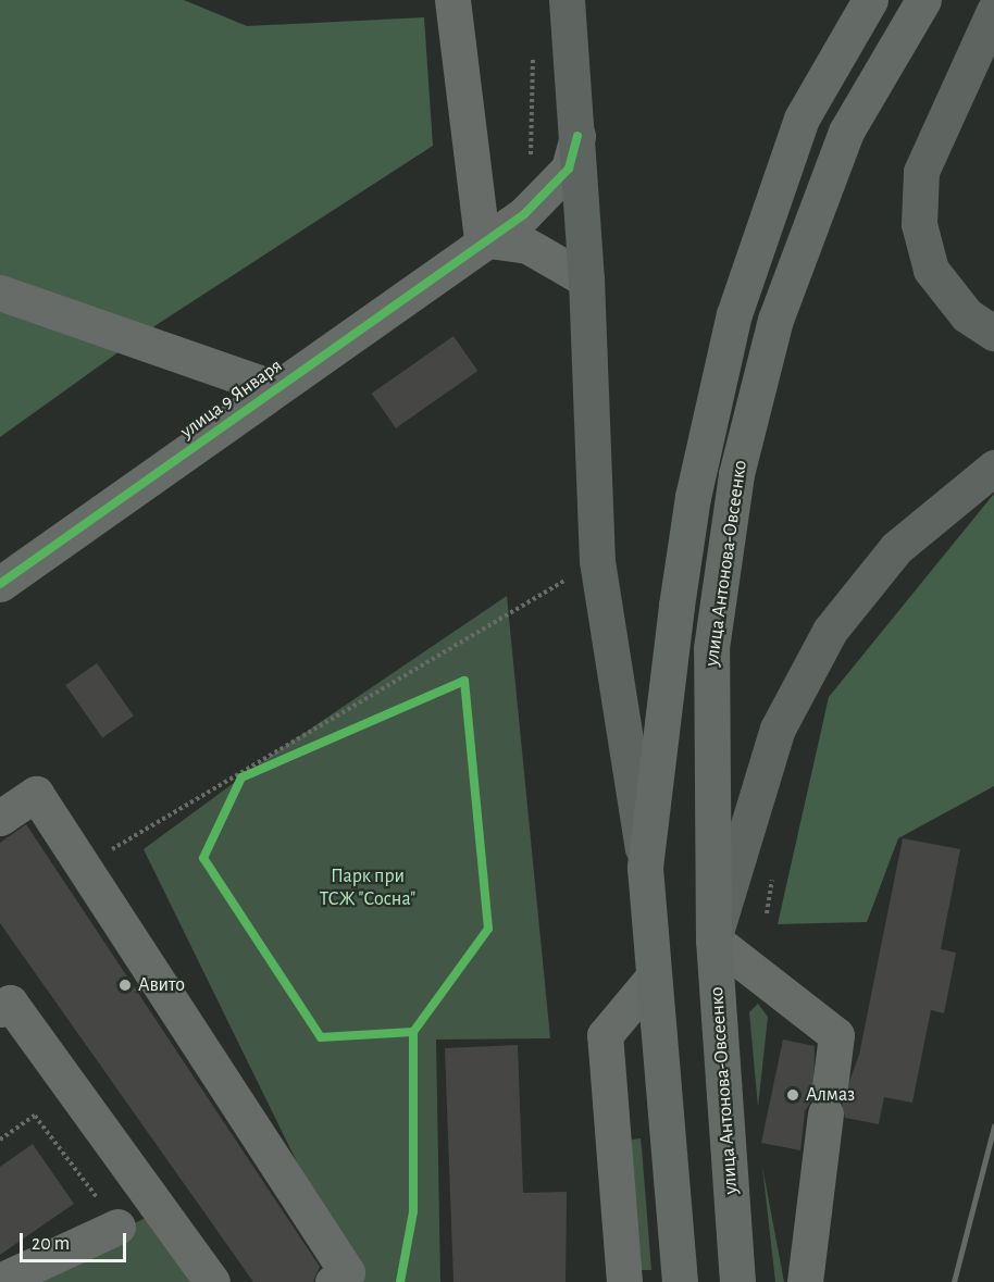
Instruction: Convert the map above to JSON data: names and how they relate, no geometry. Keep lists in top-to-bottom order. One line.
{"streets":{"highway":["улица Антонова-Овсеенко"],"street":["улица 9 Января"]},"parks":["Парк при ТСЖ \"Сосна\""],"places":["Авито","Алмаз"],"scale_bar":"20 m"}
